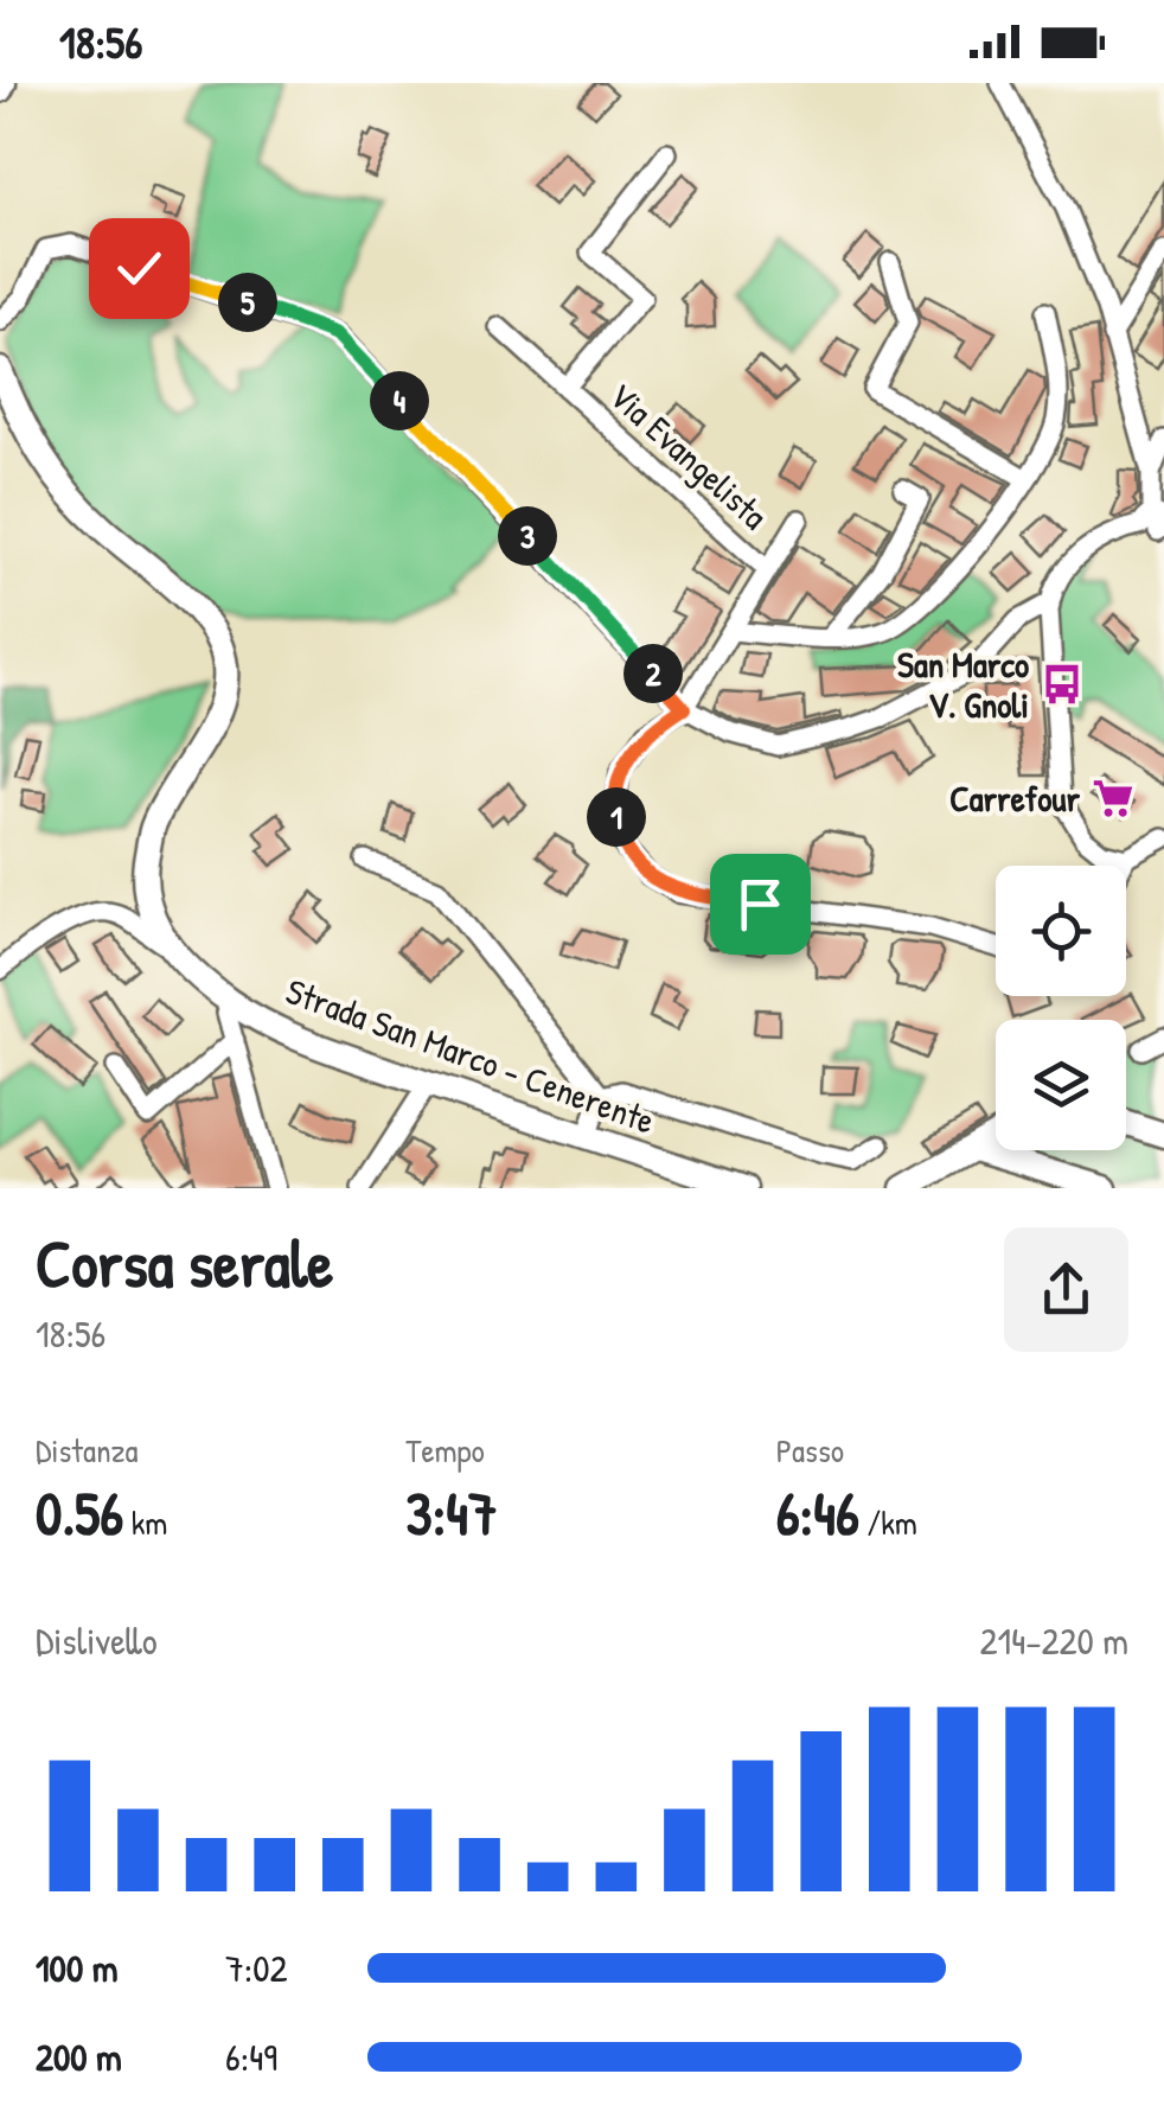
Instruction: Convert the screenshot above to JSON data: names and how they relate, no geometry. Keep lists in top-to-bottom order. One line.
{"streets":{"main road":["Strada San Marco - Cenerente"],"street":["Via Evangelista"]},"places":{"bus stop":["San Marco V. Gnoli"],"supermarket":["Carrefour"]},"page":{"status":"18:56","pins":["5","4","3","2","1"],"heading":["Corsa serale","18:56"],"stats":[["Distanza","0.56 km"],["Tempo","3:47"],["Passo","6:46 /km"]],"chart":["Dislivello","214–220 m"],"list":[{"name":"100 m","note":"7:02"},{"name":"200 m","note":"6:49"}]}}
